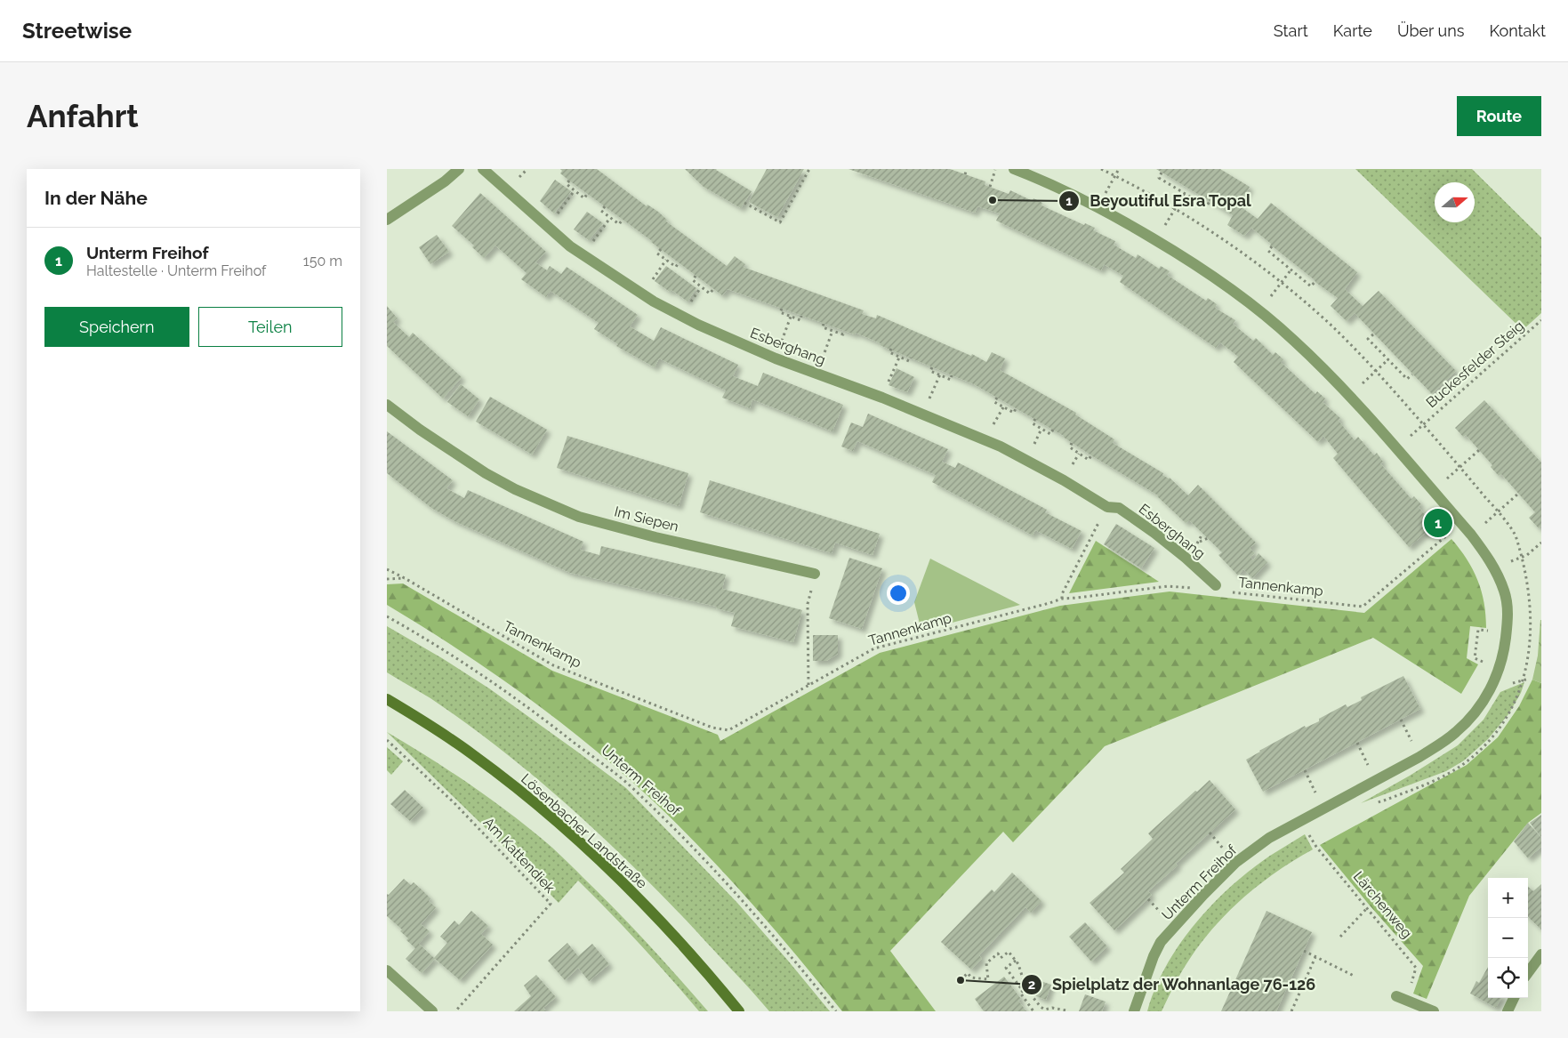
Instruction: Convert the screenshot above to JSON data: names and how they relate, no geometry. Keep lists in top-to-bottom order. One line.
{"streets":{"main road":["Lösenbacher Landstraße"],"street":["Esberghang","Im Siepen","Unterm Freihof"],"path":["Buckesfelder Steig","Tannenkamp","Am Kattendiek","Lärchenweg"]},"crossings":[["Tannenkamp","Unterm Freihof"]],"places":["Beyoutiful Esra Topal","Spielplatz der Wohnanlage 76-126"],"north":"right","page":{"header":"Streetwise","nav":["Start","Karte","Über uns","Kontakt"],"buttons":["Route",["Speichern","Teilen"]],"title":"Anfahrt","heading":"In der Nähe","list":[{"mark":"1","name":"Unterm Freihof","note":"Haltestelle · Unterm Freihof","value":"150 m"}],"pins":"1","map_buttons":["+","−"]}}
